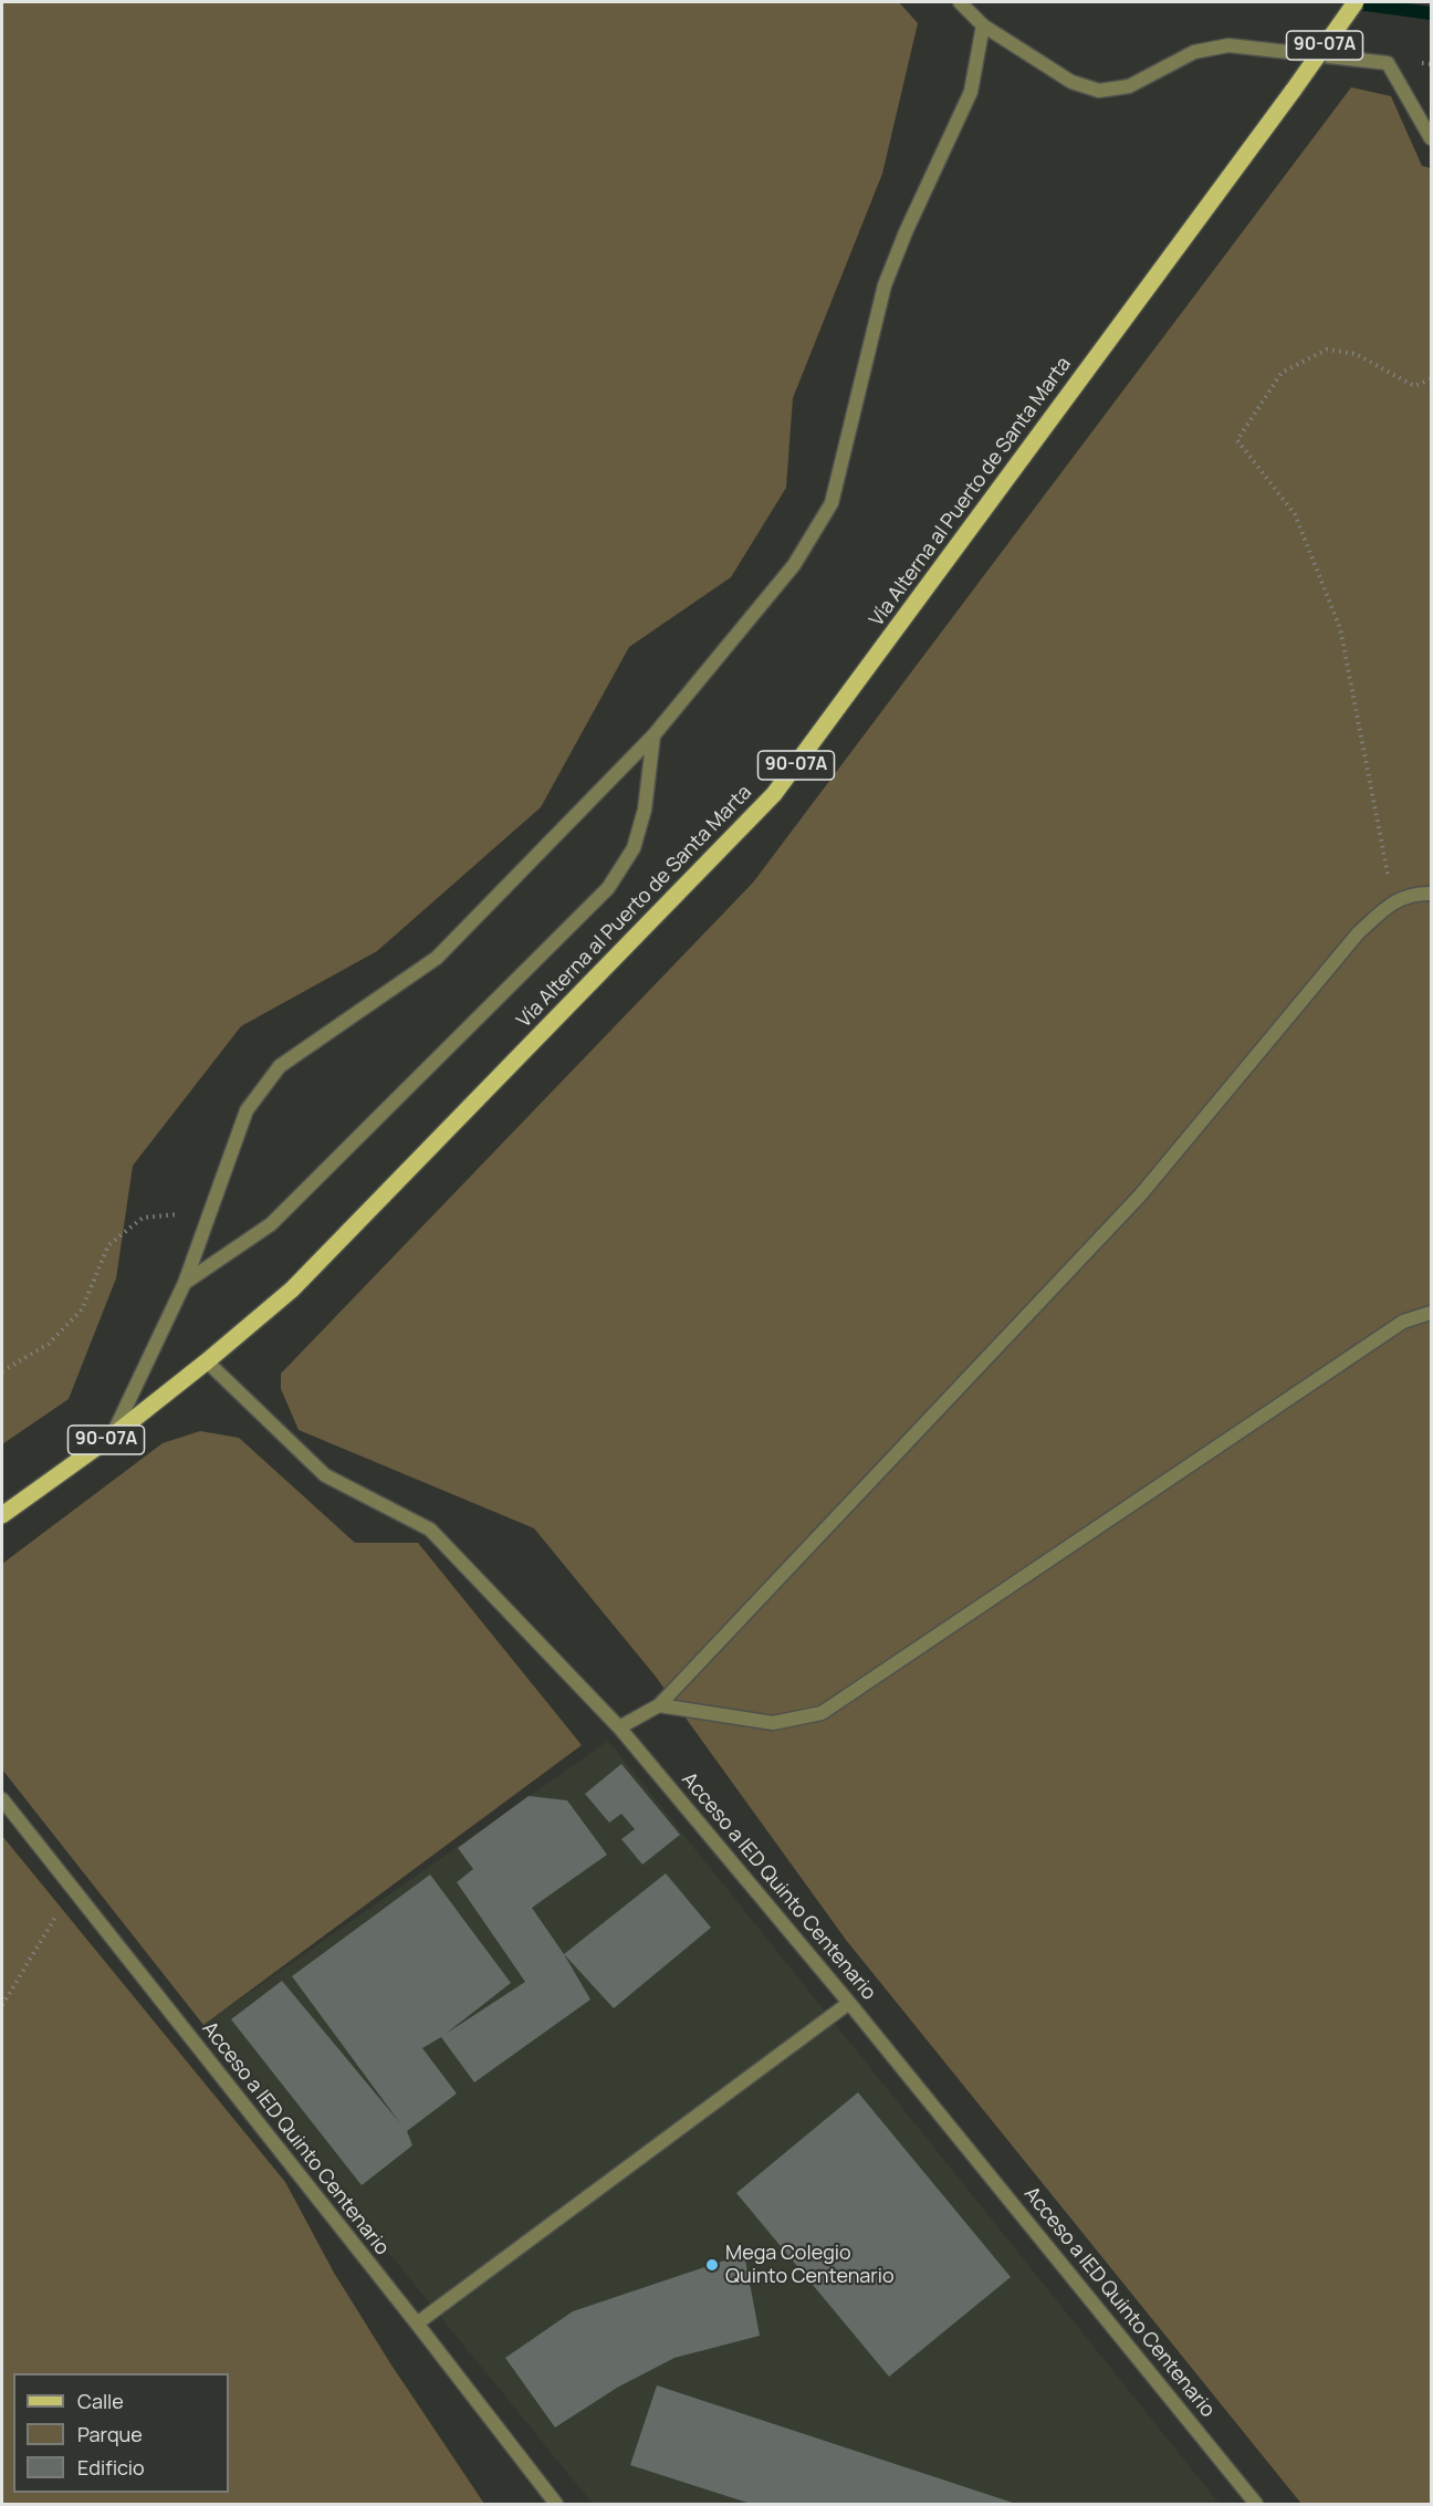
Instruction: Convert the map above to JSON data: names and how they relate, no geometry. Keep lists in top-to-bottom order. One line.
{"streets":{"main road":["90-07A","Vía Alterna al Puerto de Santa Marta"],"street":["Acceso a IED Quinto Centenario"]},"crossings":[["Vía Alterna al Puerto de Santa Marta","Acceso a IED Quinto Centenario"]],"places":["Mega Colegio Quinto Centenario"],"legend":["Calle","Parque","Edificio"]}
